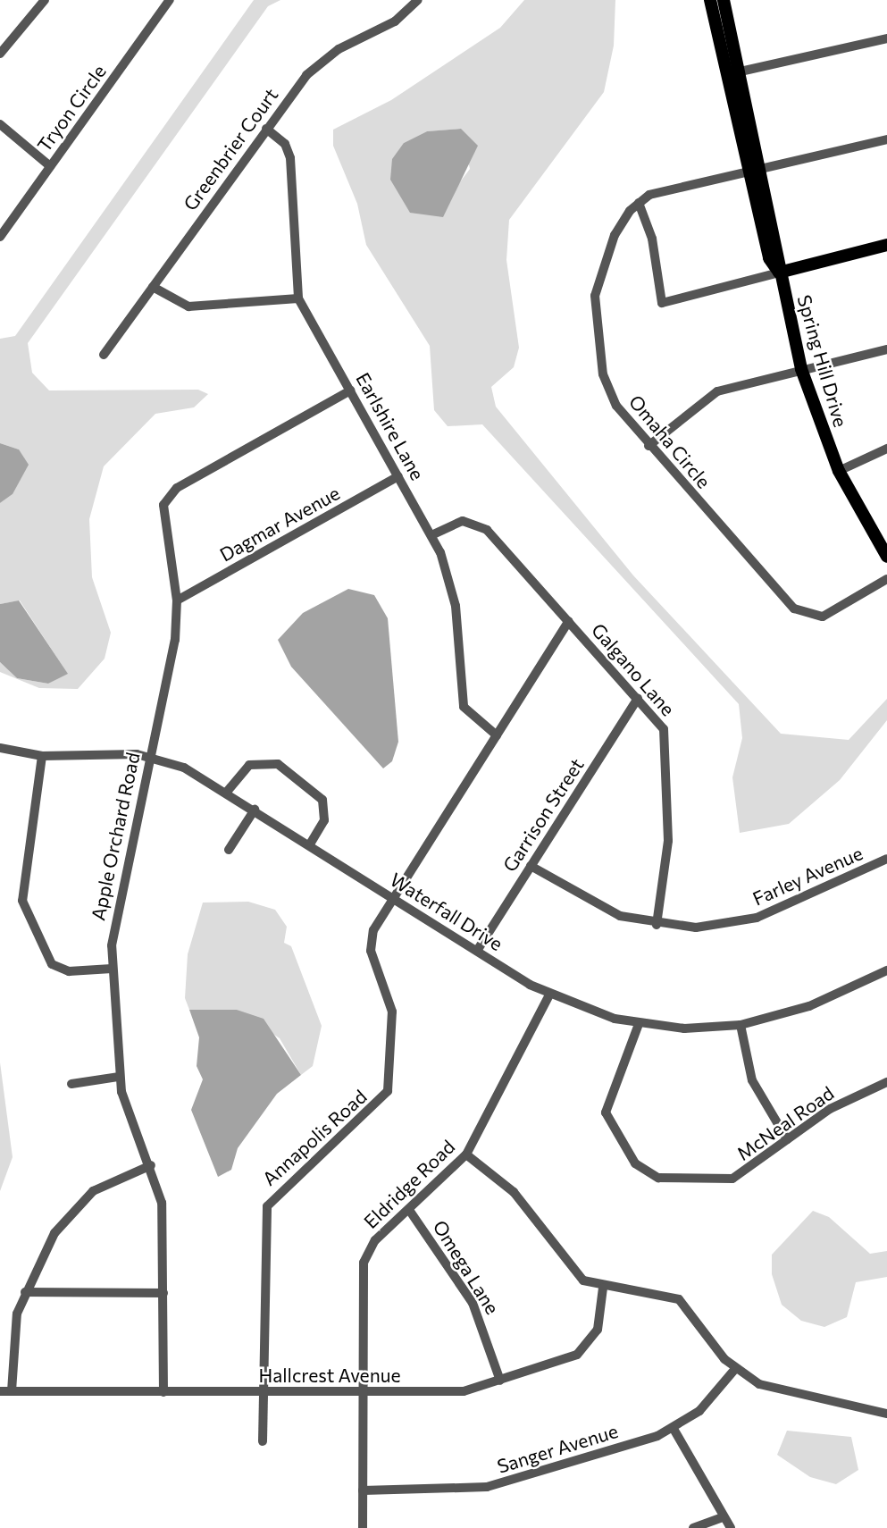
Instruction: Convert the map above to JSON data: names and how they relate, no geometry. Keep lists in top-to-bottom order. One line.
{"streets":{"main road":["Spring Hill Drive"],"street":["Tryon Circle","Greenbrier Court","Earlshire Lane","Omaha Circle","Dagmar Avenue","Galgano Lane","Garrison Street","Apple Orchard Road","Farley Avenue","Waterfall Drive","McNeal Road","Annapolis Road","Eldridge Road","Omega Lane","Hallcrest Avenue","Sanger Avenue"]},"crossings":[["Greenbrier Court","Earlshire Lane"],["Earlshire Lane","Dagmar Avenue"],["Earlshire Lane","Galgano Lane"],["Earlshire Lane","Apple Orchard Road"],["Earlshire Lane","Annapolis Road"],["Dagmar Avenue","Apple Orchard Road"],["Galgano Lane","Garrison Street"],["Galgano Lane","Farley Avenue"],["Galgano Lane","Annapolis Road"],["Garrison Street","Farley Avenue"],["Garrison Street","Waterfall Drive"],["Apple Orchard Road","Waterfall Drive"],["Apple Orchard Road","Hallcrest Avenue"],["Waterfall Drive","McNeal Road"],["Waterfall Drive","Annapolis Road"],["Waterfall Drive","Eldridge Road"],["Annapolis Road","Hallcrest Avenue"],["Eldridge Road","Omega Lane"],["Eldridge Road","Hallcrest Avenue"],["Eldridge Road","Sanger Avenue"],["Omega Lane","Hallcrest Avenue"]]}
